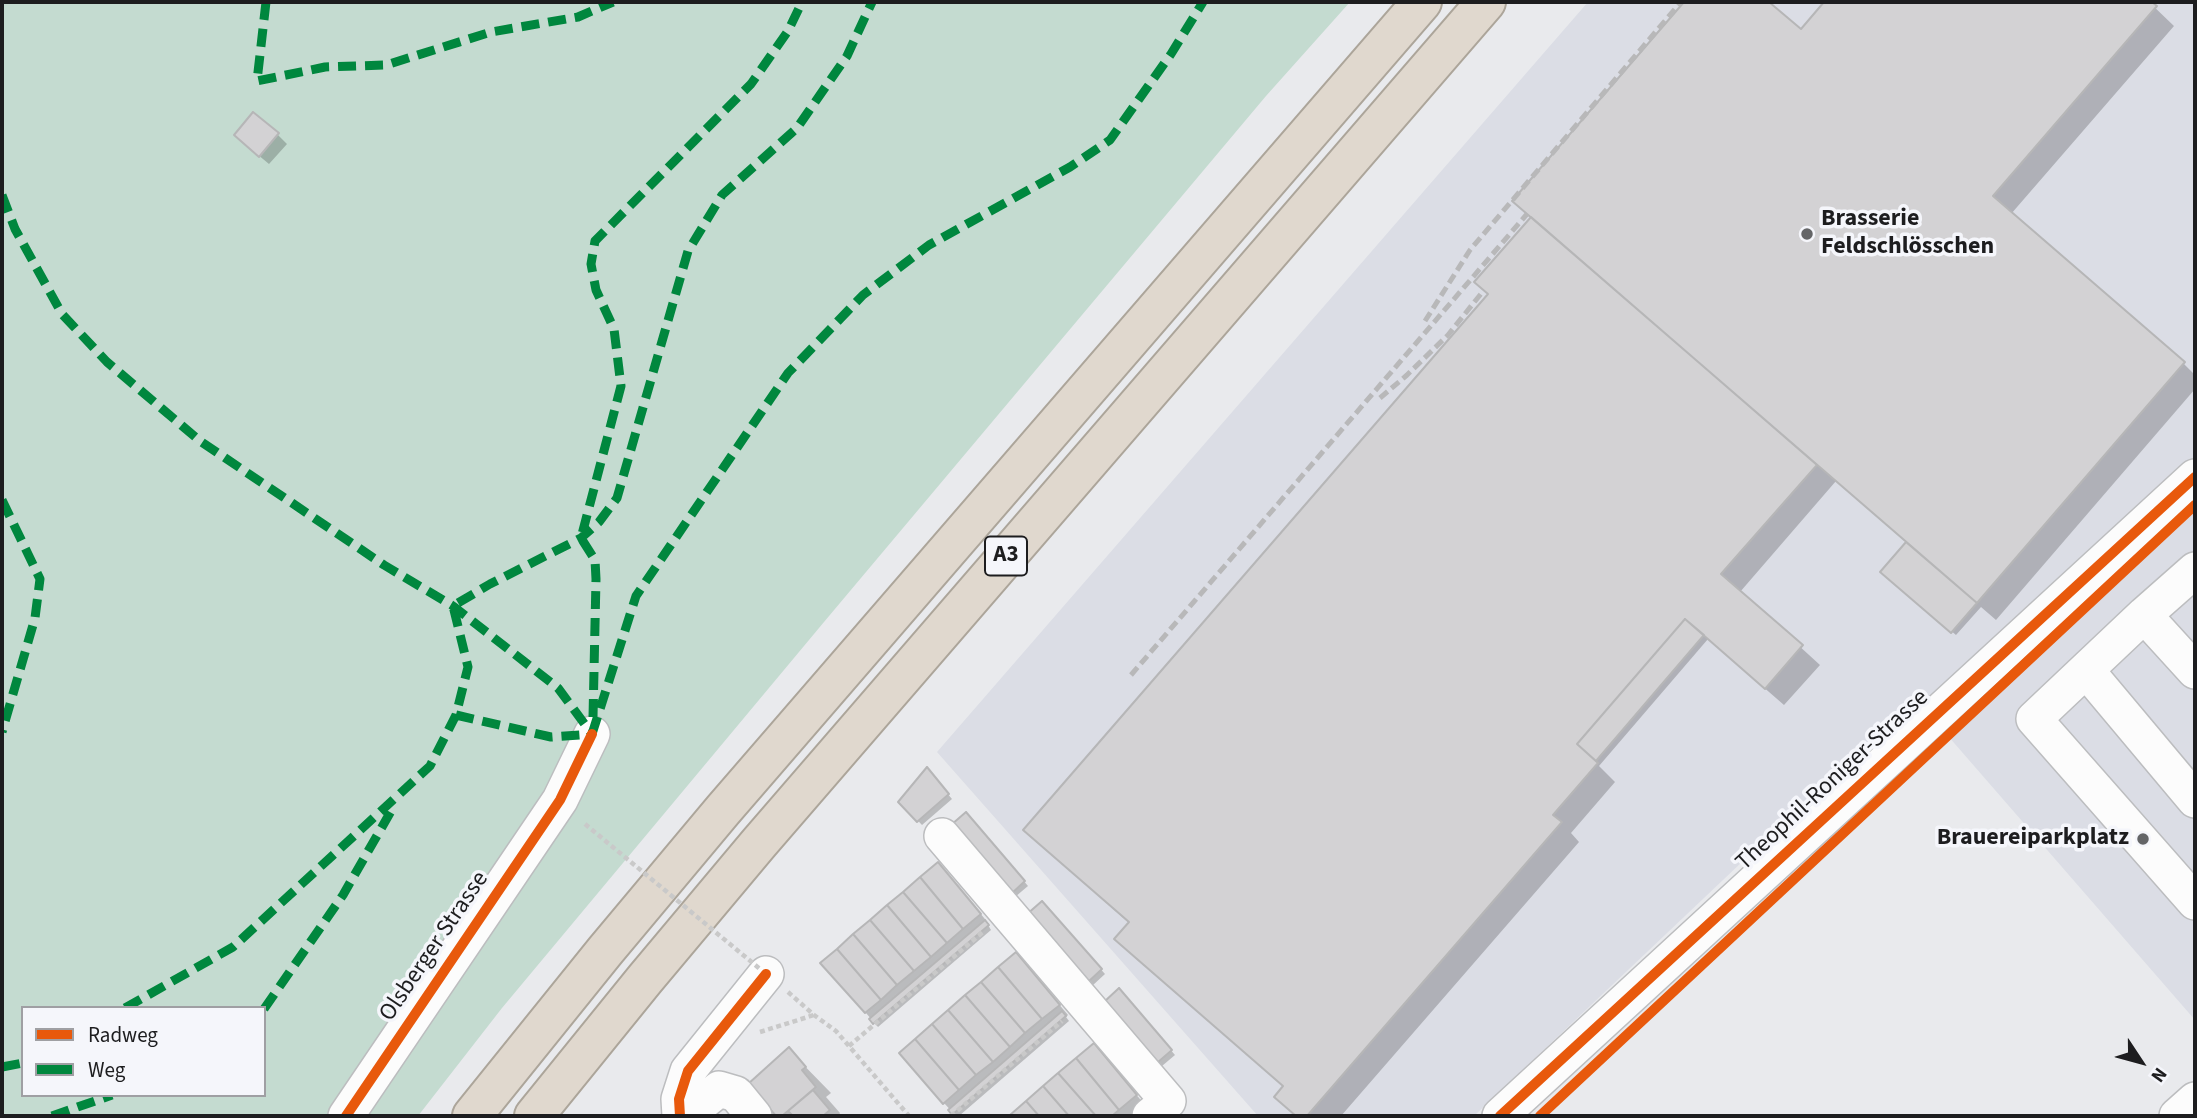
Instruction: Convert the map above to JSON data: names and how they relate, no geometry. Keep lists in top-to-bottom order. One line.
{"streets":{"highway":["A3"],"street":["Theophil-Roniger-Strasse","Olsberger Strasse"]},"places":["Brasserie Feldschlösschen","Brauereiparkplatz"],"legend":["Radweg","Weg"],"north":"bottom right"}
